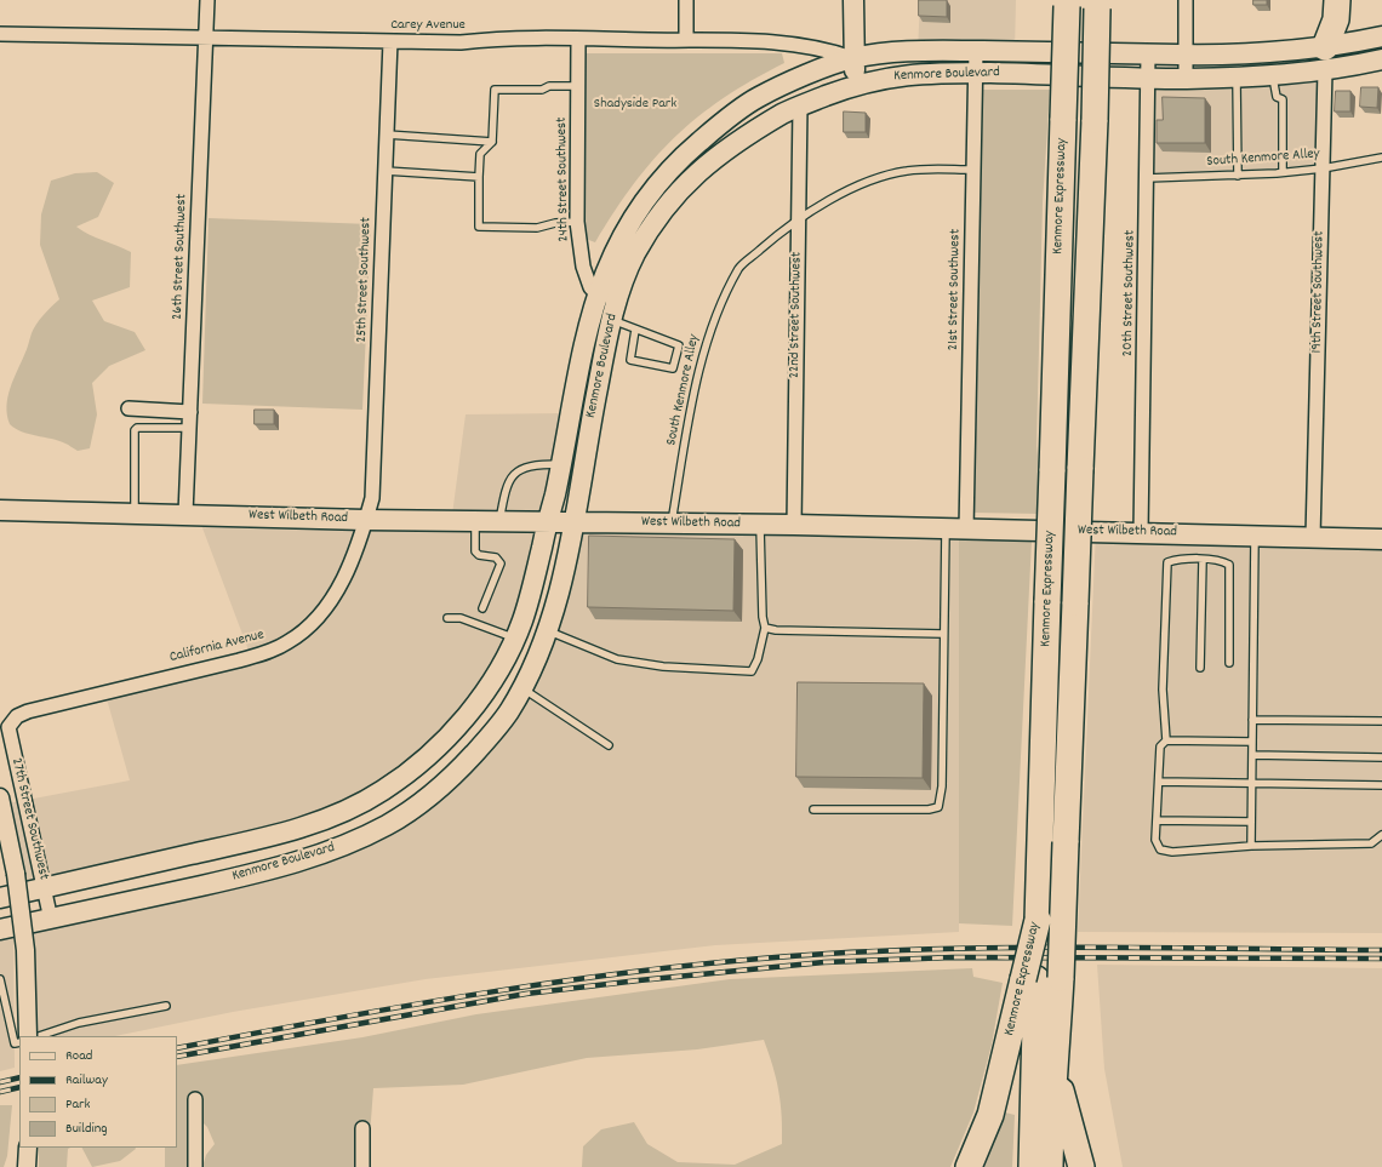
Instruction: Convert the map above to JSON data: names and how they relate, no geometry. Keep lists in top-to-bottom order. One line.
{"streets":{"highway":["Kenmore Expressway"],"main road":["Kenmore Boulevard","West Wilbeth Road"],"street":["Carey Avenue","24th Street Southwest","26th Street Southwest","25th Street Southwest","21st Street Southwest","19th Street Southwest","20th Street Southwest","22nd Street Southwest","California Avenue","27th Street Southwest"],"lane":["South Kenmore Alley"]},"crossings":[["Carey Avenue","Kenmore Boulevard"],["Carey Avenue","24th Street Southwest"],["Carey Avenue","26th Street Southwest"],["Carey Avenue","25th Street Southwest"],["Kenmore Boulevard","24th Street Southwest"],["Kenmore Boulevard","21st Street Southwest"],["Kenmore Boulevard","19th Street Southwest"],["Kenmore Boulevard","20th Street Southwest"],["Kenmore Boulevard","22nd Street Southwest"],["Kenmore Boulevard","West Wilbeth Road"],["Kenmore Boulevard","27th Street Southwest"],["South Kenmore Alley","21st Street Southwest"],["South Kenmore Alley","19th Street Southwest"],["South Kenmore Alley","20th Street Southwest"],["South Kenmore Alley","22nd Street Southwest"],["South Kenmore Alley","West Wilbeth Road"],["26th Street Southwest","West Wilbeth Road"],["25th Street Southwest","West Wilbeth Road"],["25th Street Southwest","California Avenue"],["21st Street Southwest","West Wilbeth Road"],["19th Street Southwest","West Wilbeth Road"],["20th Street Southwest","West Wilbeth Road"],["22nd Street Southwest","West Wilbeth Road"],["West Wilbeth Road","California Avenue"],["California Avenue","27th Street Southwest"]],"parks":["Shadyside Park"],"legend":["Road","Railway","Park","Building"]}
